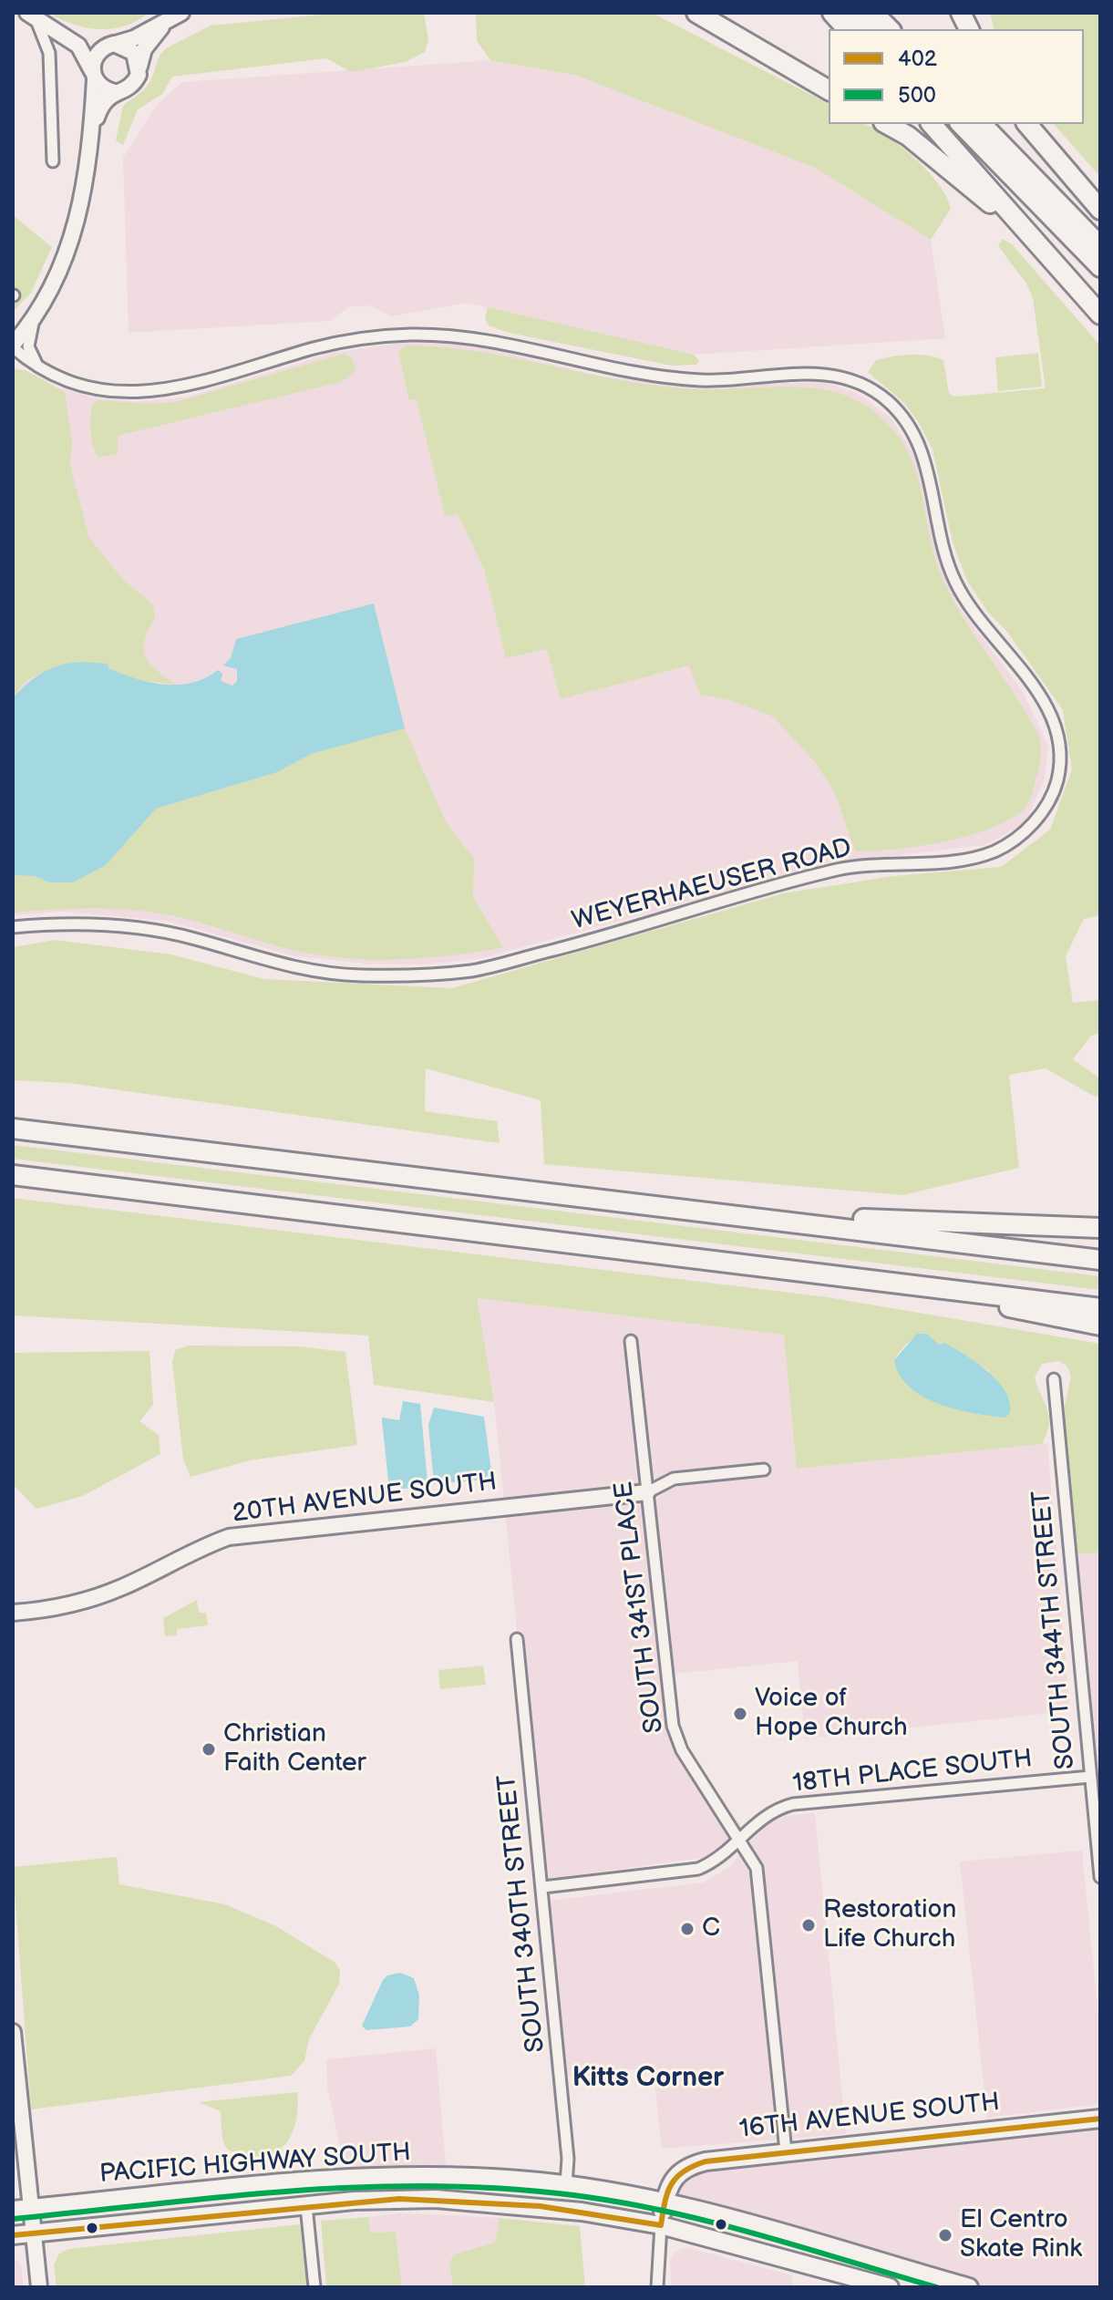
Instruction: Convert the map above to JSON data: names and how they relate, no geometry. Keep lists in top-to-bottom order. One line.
{"streets":{"main road":["16TH AVENUE SOUTH","PACIFIC HIGHWAY SOUTH"],"street":["WEYERHAEUSER ROAD","20TH AVENUE SOUTH","SOUTH 341ST PLACE","SOUTH 344TH STREET","18TH PLACE SOUTH","SOUTH 340TH STREET"]},"crossings":[["20TH AVENUE SOUTH","SOUTH 341ST PLACE"],["SOUTH 341ST PLACE","18TH PLACE SOUTH"],["SOUTH 341ST PLACE","16TH AVENUE SOUTH"],["SOUTH 344TH STREET","18TH PLACE SOUTH"],["18TH PLACE SOUTH","SOUTH 340TH STREET"],["SOUTH 340TH STREET","PACIFIC HIGHWAY SOUTH"],["16TH AVENUE SOUTH","PACIFIC HIGHWAY SOUTH"]],"districts":["Kitts Corner"],"places":["Voice of Hope Church","Christian Faith Center","Restoration Life Church","C","El Centro Skate Rink"],"lines":["transit line 402","transit line 500"],"legend":["402","500"]}
